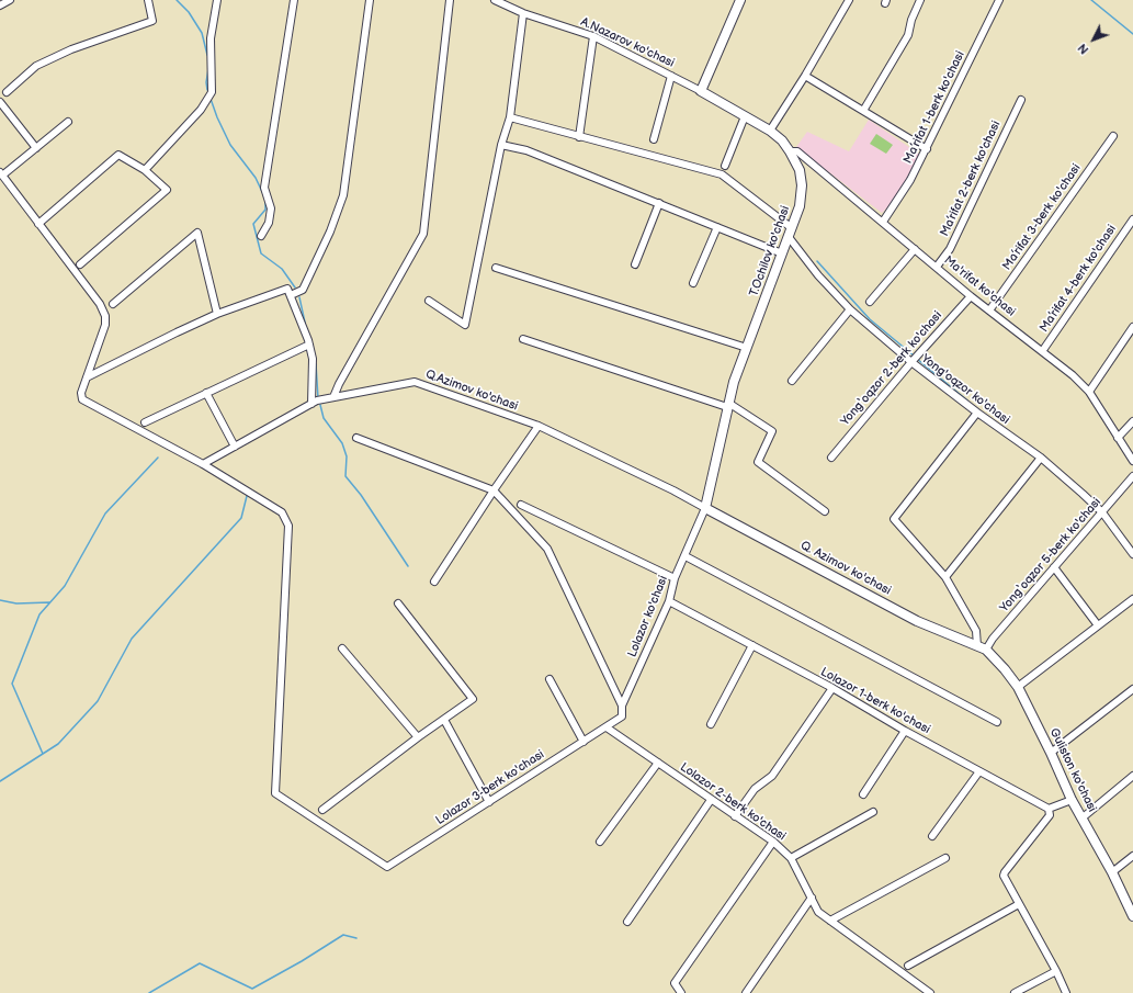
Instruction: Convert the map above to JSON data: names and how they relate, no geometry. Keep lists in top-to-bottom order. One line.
{"streets":{"main road":["T.Ochilov ko'chasi","Q. Azimov ko'chasi","Guliston ko'chasi"],"street":["A.Nazarov ko'chasi","Ma’rifat 1-berk ko'chasi","Ma’rifat 2-berk ko'chasi","Ma’rifat 3-berk ko'chasi","Ma’rifat 4-berk ko'chasi","Ma'rifat ko'chasi","Yong‘oqzor 2-berk ko'chasi","Yong'oqzor ko'chasi","Q.Azimov ko'chasi","Yong‘oqzor 5-berk ko'chasi","Lolazor ko'chasi","Lolazor 1-berk ko'chasi","Lolazor 3-berk ko'chasi","Lolazor 2-berk ko'chasi"]},"crossings":[["A.Nazarov ko'chasi","T.Ochilov ko'chasi"],["Ma’rifat 1-berk ko'chasi","Ma'rifat ko'chasi"],["Ma’rifat 2-berk ko'chasi","Ma'rifat ko'chasi"],["Ma’rifat 3-berk ko'chasi","Ma'rifat ko'chasi"],["T.Ochilov ko'chasi","Ma'rifat ko'chasi"],["T.Ochilov ko'chasi","Yong'oqzor ko'chasi"],["T.Ochilov ko'chasi","Q.Azimov ko'chasi"],["T.Ochilov ko'chasi","Q. Azimov ko'chasi"],["T.Ochilov ko'chasi","Lolazor ko'chasi"],["Ma’rifat 4-berk ko'chasi","Ma'rifat ko'chasi"],["Ma'rifat ko'chasi","Yong‘oqzor 2-berk ko'chasi"],["Yong‘oqzor 2-berk ko'chasi","Yong'oqzor ko'chasi"],["Yong'oqzor ko'chasi","Yong‘oqzor 5-berk ko'chasi"],["Q.Azimov ko'chasi","Q. Azimov ko'chasi"],["Q.Azimov ko'chasi","Lolazor ko'chasi"],["Q.Azimov ko'chasi","Lolazor 3-berk ko'chasi"],["Yong‘oqzor 5-berk ko'chasi","Guliston ko'chasi"],["Q. Azimov ko'chasi","Lolazor ko'chasi"],["Q. Azimov ko'chasi","Guliston ko'chasi"],["Lolazor ko'chasi","Lolazor 1-berk ko'chasi"],["Lolazor ko'chasi","Lolazor 3-berk ko'chasi"],["Lolazor ko'chasi","Lolazor 2-berk ko'chasi"],["Lolazor 3-berk ko'chasi","Lolazor 2-berk ko'chasi"]],"north":"bottom left"}
